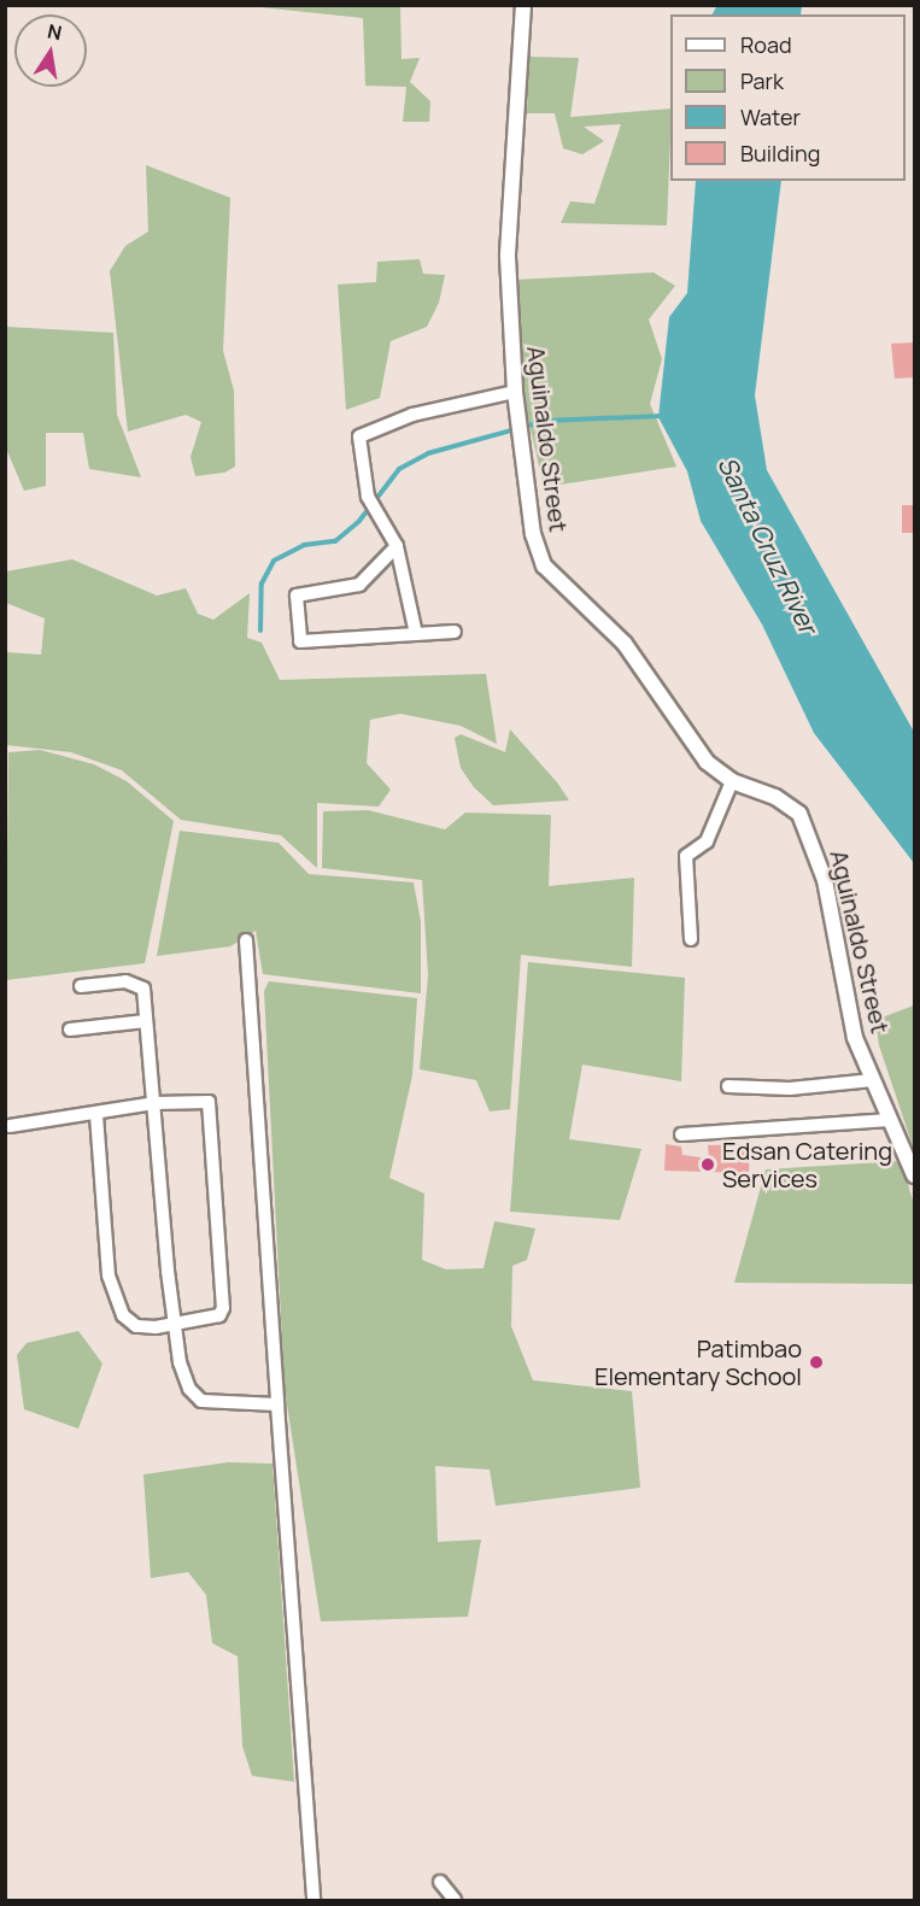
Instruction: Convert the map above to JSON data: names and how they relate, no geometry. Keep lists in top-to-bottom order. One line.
{"streets":{"street":["Aguinaldo Street"]},"water":["Santa Cruz River"],"places":["Edsan Catering Services","Patimbao Elementary School"],"legend":["Road","Park","Water","Building"],"north":"top"}
